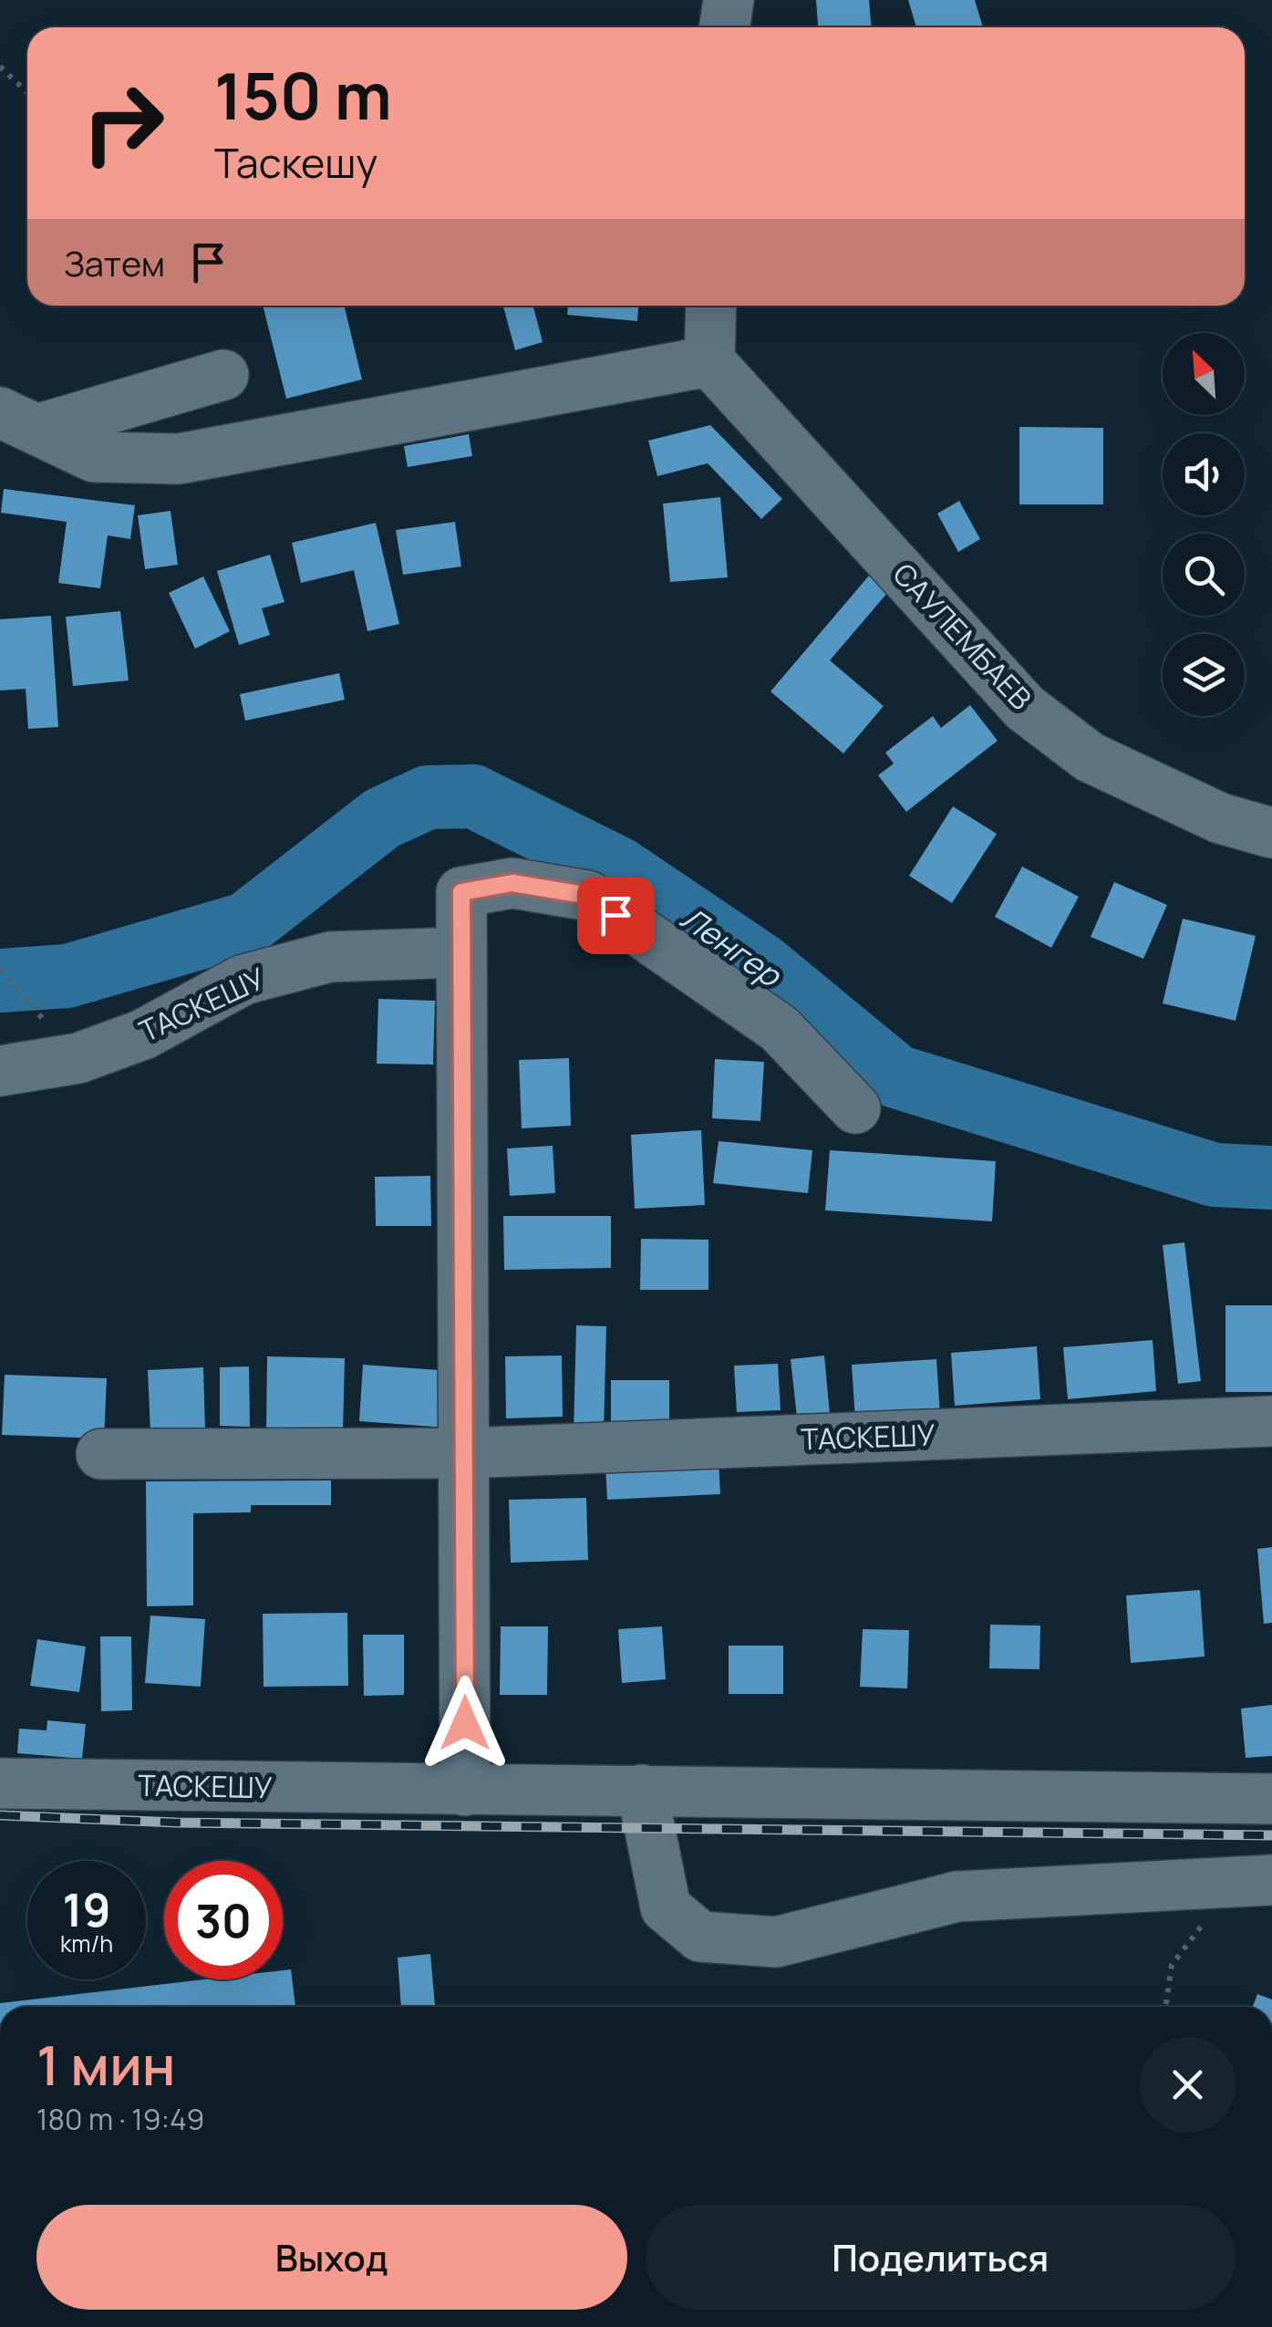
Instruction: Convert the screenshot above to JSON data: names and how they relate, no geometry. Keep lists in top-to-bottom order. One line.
{"streets":{"street":["САУЛЕМБАЕВ","ТАСКЕШУ"]},"water":["Ленгер"],"north":"top left","page":{"turn":["150 m","Таскешу"],"then":"Затем","speed":"19 km/h","limit":"30","heading":["1 мин","180 m · 19:49"],"buttons":["Выход","Поделиться"]}}
